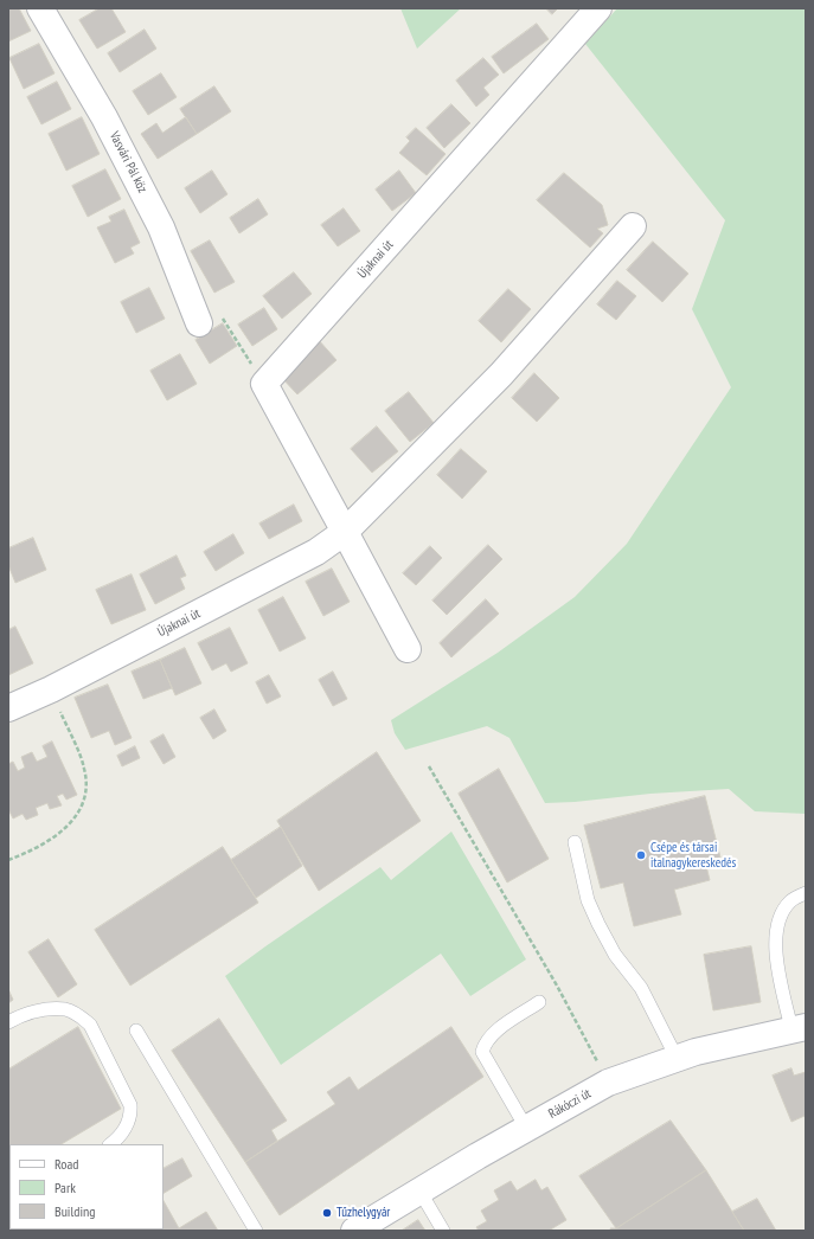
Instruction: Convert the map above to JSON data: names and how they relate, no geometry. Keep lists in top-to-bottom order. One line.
{"streets":{"street":["Vasvári Pál köz","Újaknai út","Rákóczi út"]},"places":["Csépe és társai italnagykereskedés","Tűzhelygyár"],"legend":["Road","Park","Building"]}
